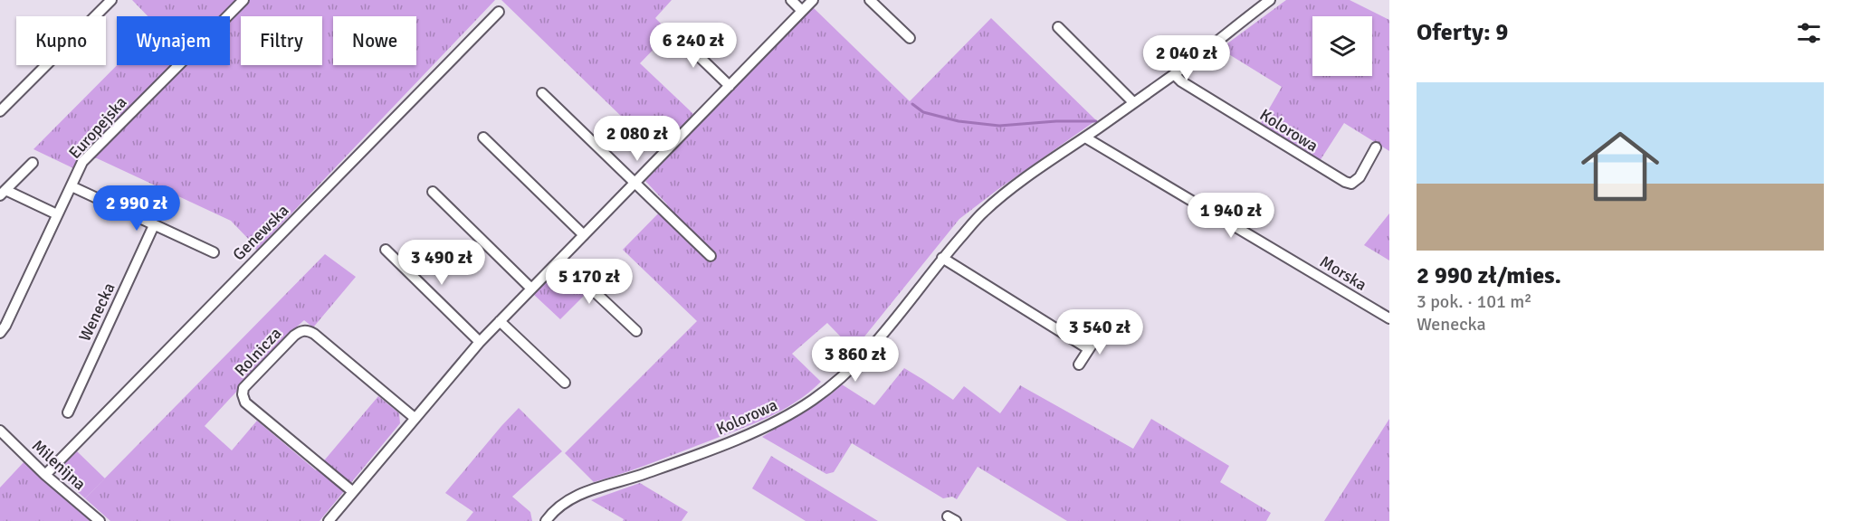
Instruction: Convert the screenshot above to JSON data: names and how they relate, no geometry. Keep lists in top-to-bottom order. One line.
{"streets":{"street":["Europejska","Kolorowa","Genewska","Morska","Wenecka","Rolnicza","Milenijna"]},"crossings":[["Kolorowa","Morska"],["Genewska","Milenijna"]],"page":{"heading":"Oferty: 9","chip":["Kupno","Wynajem","Filtry","Nowe"],"price":["6 240 zł","2 040 zł","2 080 zł","2 990 zł","1 940 zł","3 490 zł","5 170 zł","3 540 zł","3 860 zł"],"list":[{"name":"2 990 zł/mies.","note":"3 pok. · 101 m² · Wenecka"}]}}
